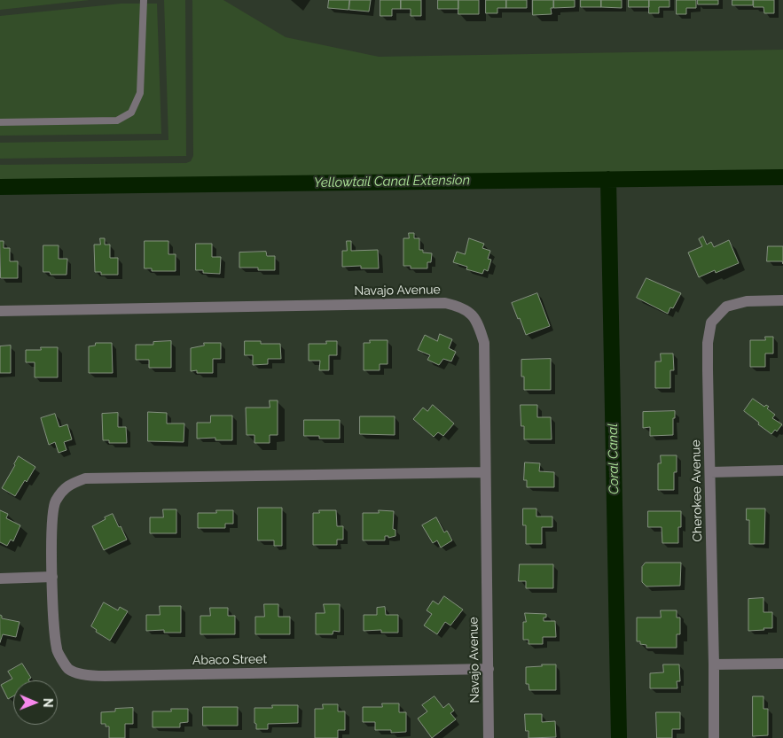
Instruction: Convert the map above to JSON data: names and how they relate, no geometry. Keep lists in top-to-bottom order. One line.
{"streets":{"street":["Navajo Avenue","Cherokee Avenue","Abaco Street"]},"crossings":[["Navajo Avenue","Abaco Street"]],"water":["Yellowtail Canal Extension","Coral Canal"],"north":"right"}
